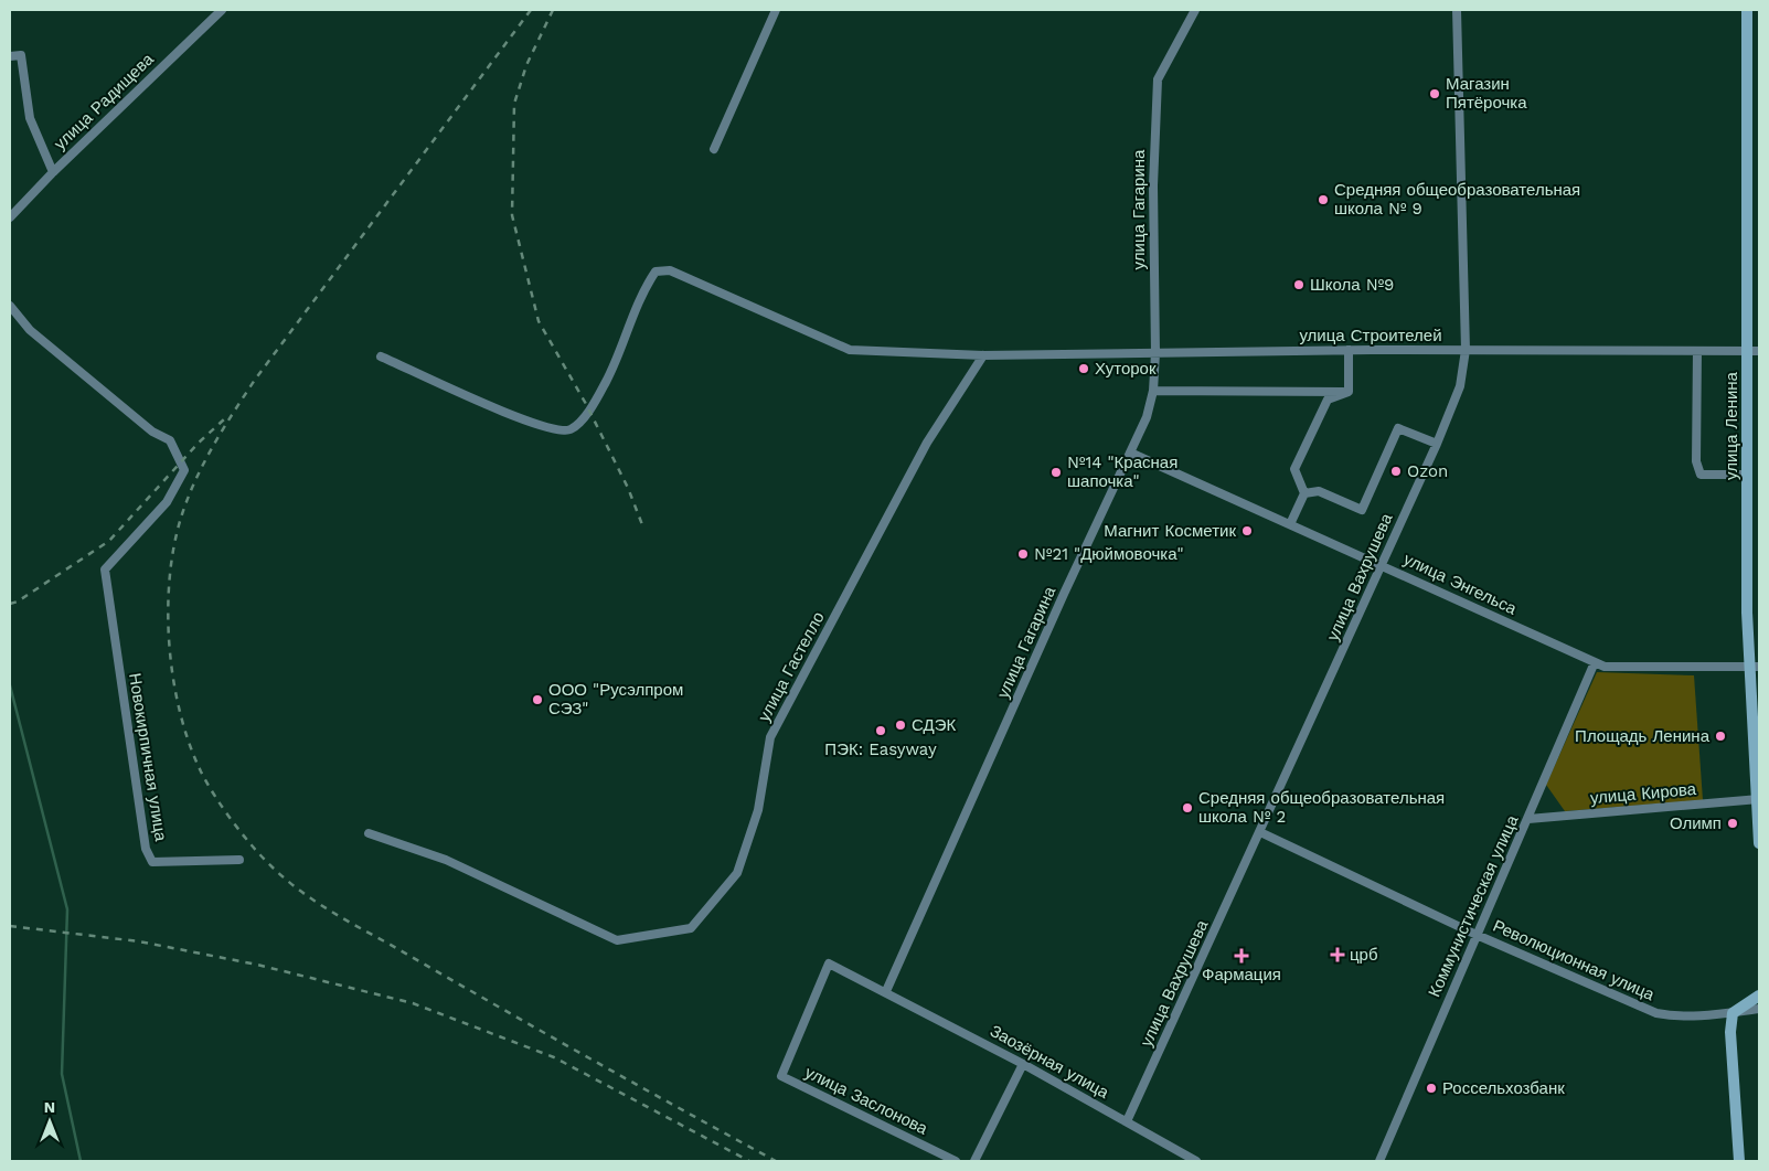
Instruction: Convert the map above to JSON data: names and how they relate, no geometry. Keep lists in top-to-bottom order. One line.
{"streets":{"main road":["улица Ленина"],"street":["улица Радищева","улица Гагарина","улица Строителей","улица Вахрушева","улица Энгельса","улица Гастелло","Новокирпичная улица","улица Кирова","Коммунистическая улица","Революционная улица","Заозёрная улица","улица Заслонова"]},"crossings":[["улица Гагарина","улица Строителей"],["улица Гагарина","улица Энгельса"],["улица Гагарина","Заозёрная улица"],["улица Гагарина","улица Заслонова"],["улица Строителей","улица Ленина"],["улица Строителей","улица Вахрушева"],["улица Строителей","улица Гастелло"],["улица Ленина","улица Энгельса"],["улица Ленина","улица Кирова"],["улица Вахрушева","улица Энгельса"],["улица Вахрушева","Революционная улица"],["улица Вахрушева","Заозёрная улица"],["улица Энгельса","Коммунистическая улица"],["улица Кирова","Коммунистическая улица"],["Коммунистическая улица","Революционная улица"],["Заозёрная улица","улица Заслонова"]],"places":{"other":["Магазин Пятёрочка","Средняя общеобразовательная школа № 9","Школа №9","Хуторок","Ozon","№14 \"Красная шапочка\"","Магнит Косметик","№21 \"Дюймовочка\"","ООО \"Русэлпром СЭЗ\"","СДЭК","ПЭК: Easyway","Площадь Ленина","Средняя общеобразовательная школа № 2","Олимп","Россельхозбанк"],"health":["црб","Фармация"]},"north":"top"}
